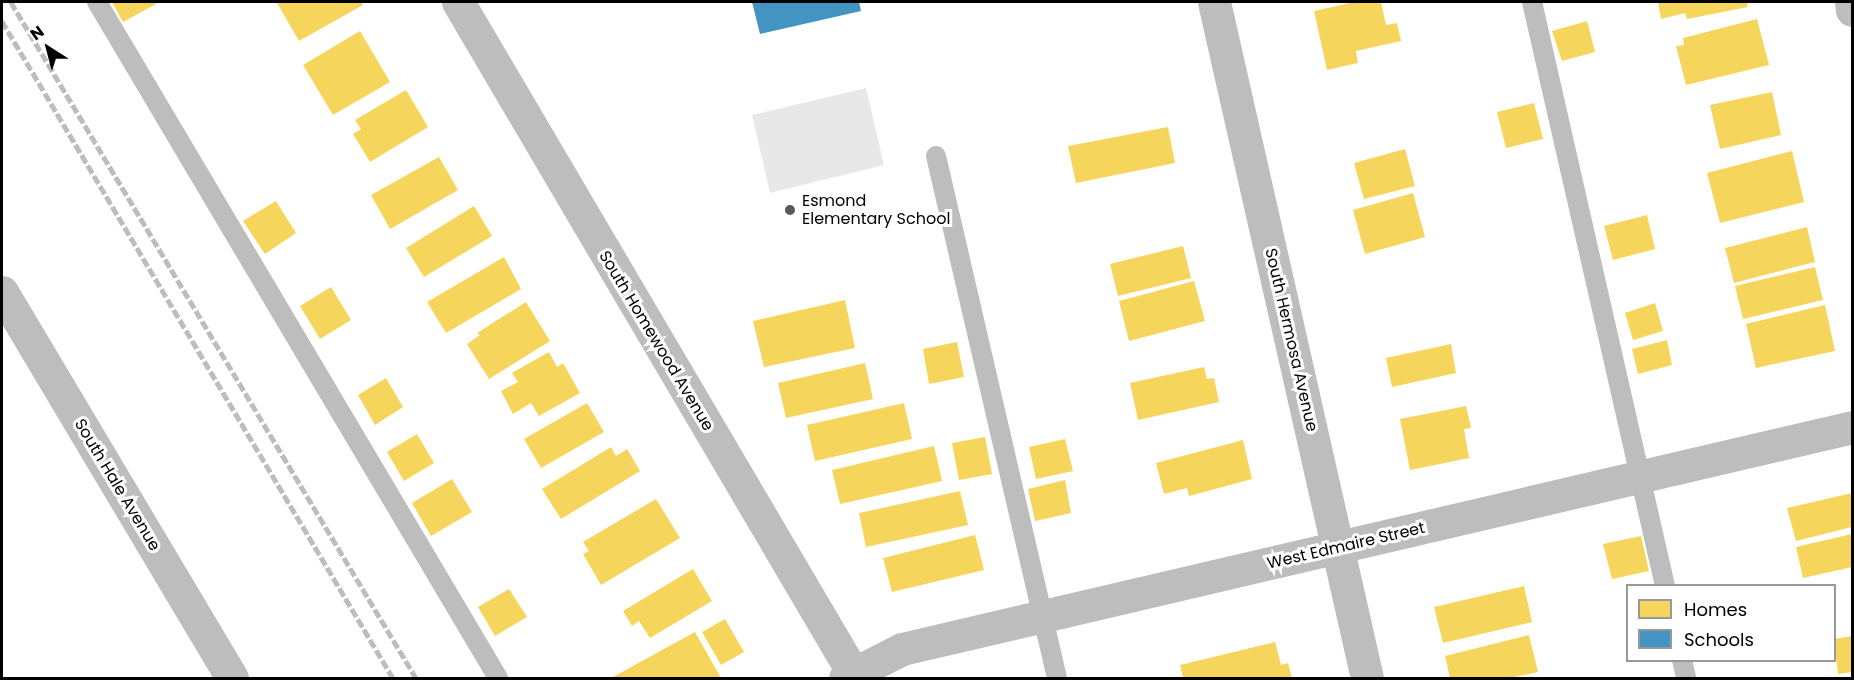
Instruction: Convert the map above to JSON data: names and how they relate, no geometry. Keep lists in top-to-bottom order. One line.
{"streets":{"street":["South Hermosa Avenue","South Homewood Avenue","South Hale Avenue","West Edmaire Street"]},"crossings":[["South Hermosa Avenue","West Edmaire Street"],["South Homewood Avenue","West Edmaire Street"]],"places":["Esmond Elementary School"],"legend":["Homes","Schools"],"north":"top left"}
